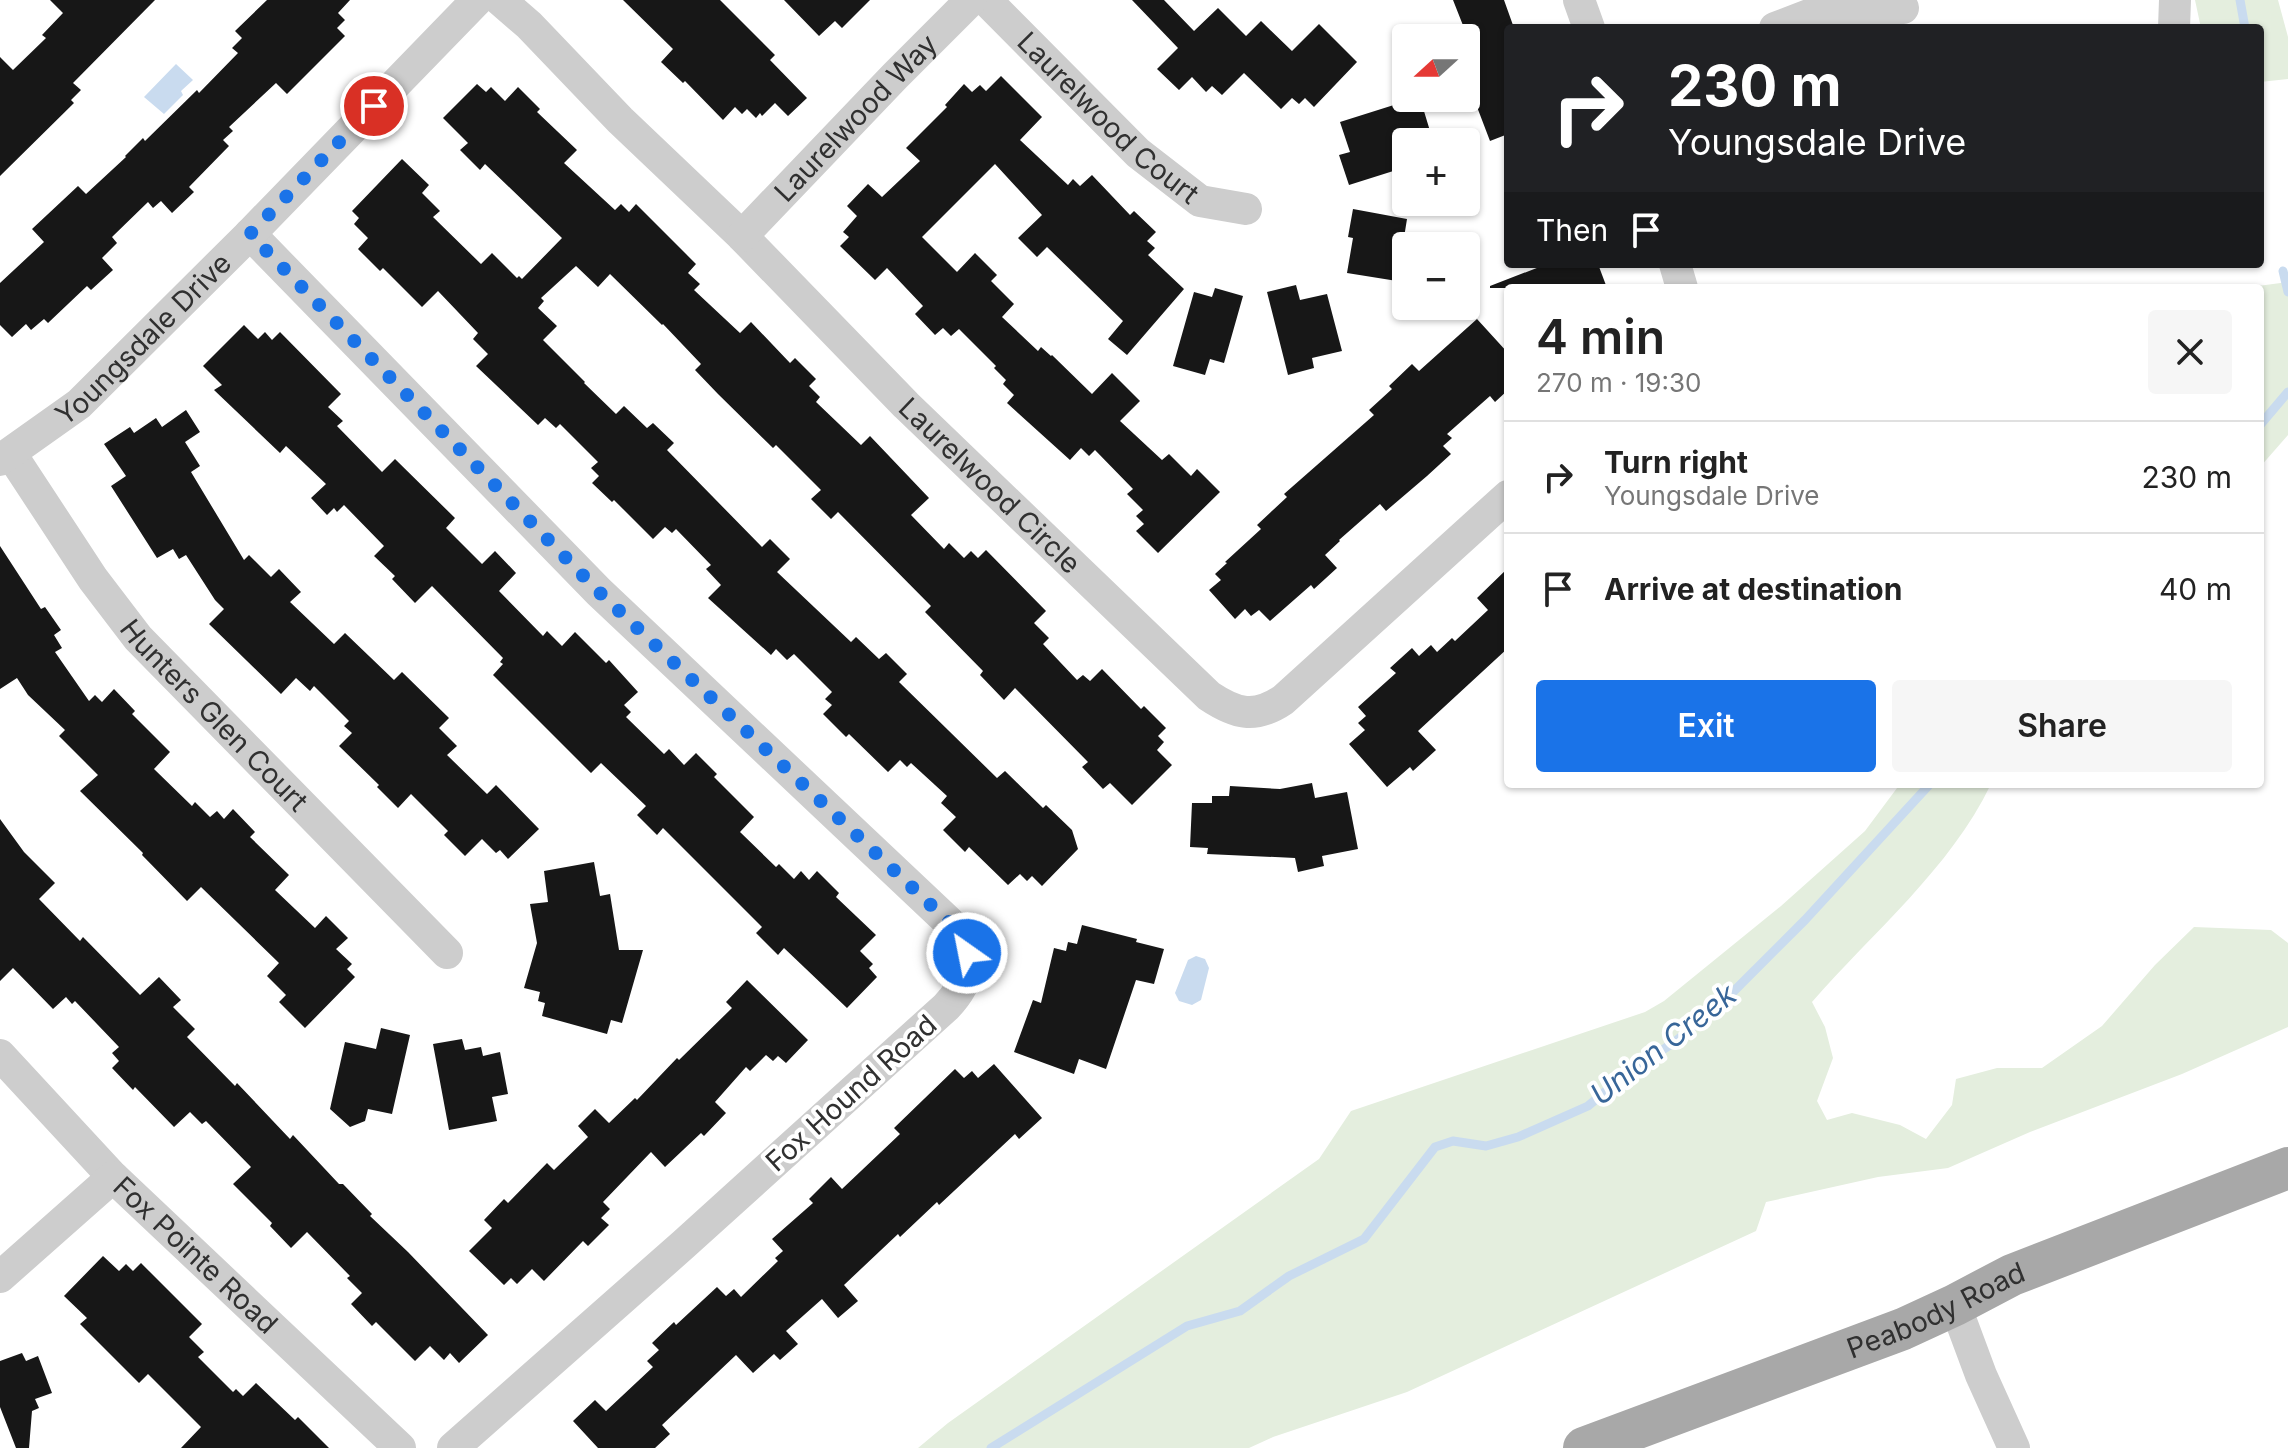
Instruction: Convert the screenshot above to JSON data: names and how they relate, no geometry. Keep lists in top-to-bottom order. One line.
{"streets":{"main road":["Peabody Road"],"street":["Laurelwood Court","Laurelwood Way","Youngsdale Drive","Laurelwood Circle","Hunters Glen Court","Fox Hound Road","Fox Pointe Road"]},"crossings":[["Laurelwood Way","Laurelwood Circle"],["Youngsdale Drive","Hunters Glen Court"],["Youngsdale Drive","Fox Hound Road"]],"water":["Union Creek"],"north":"left","page":{"map_buttons":["+","−"],"turn":["230 m","Youngsdale Drive"],"then":"Then","heading":["4 min","270 m · 19:30"],"list":[{"name":"Turn right","note":"Youngsdale Drive","value":"230 m"},{"name":"Arrive at destination","value":"40 m"}],"buttons":["Exit","Share"]}}
